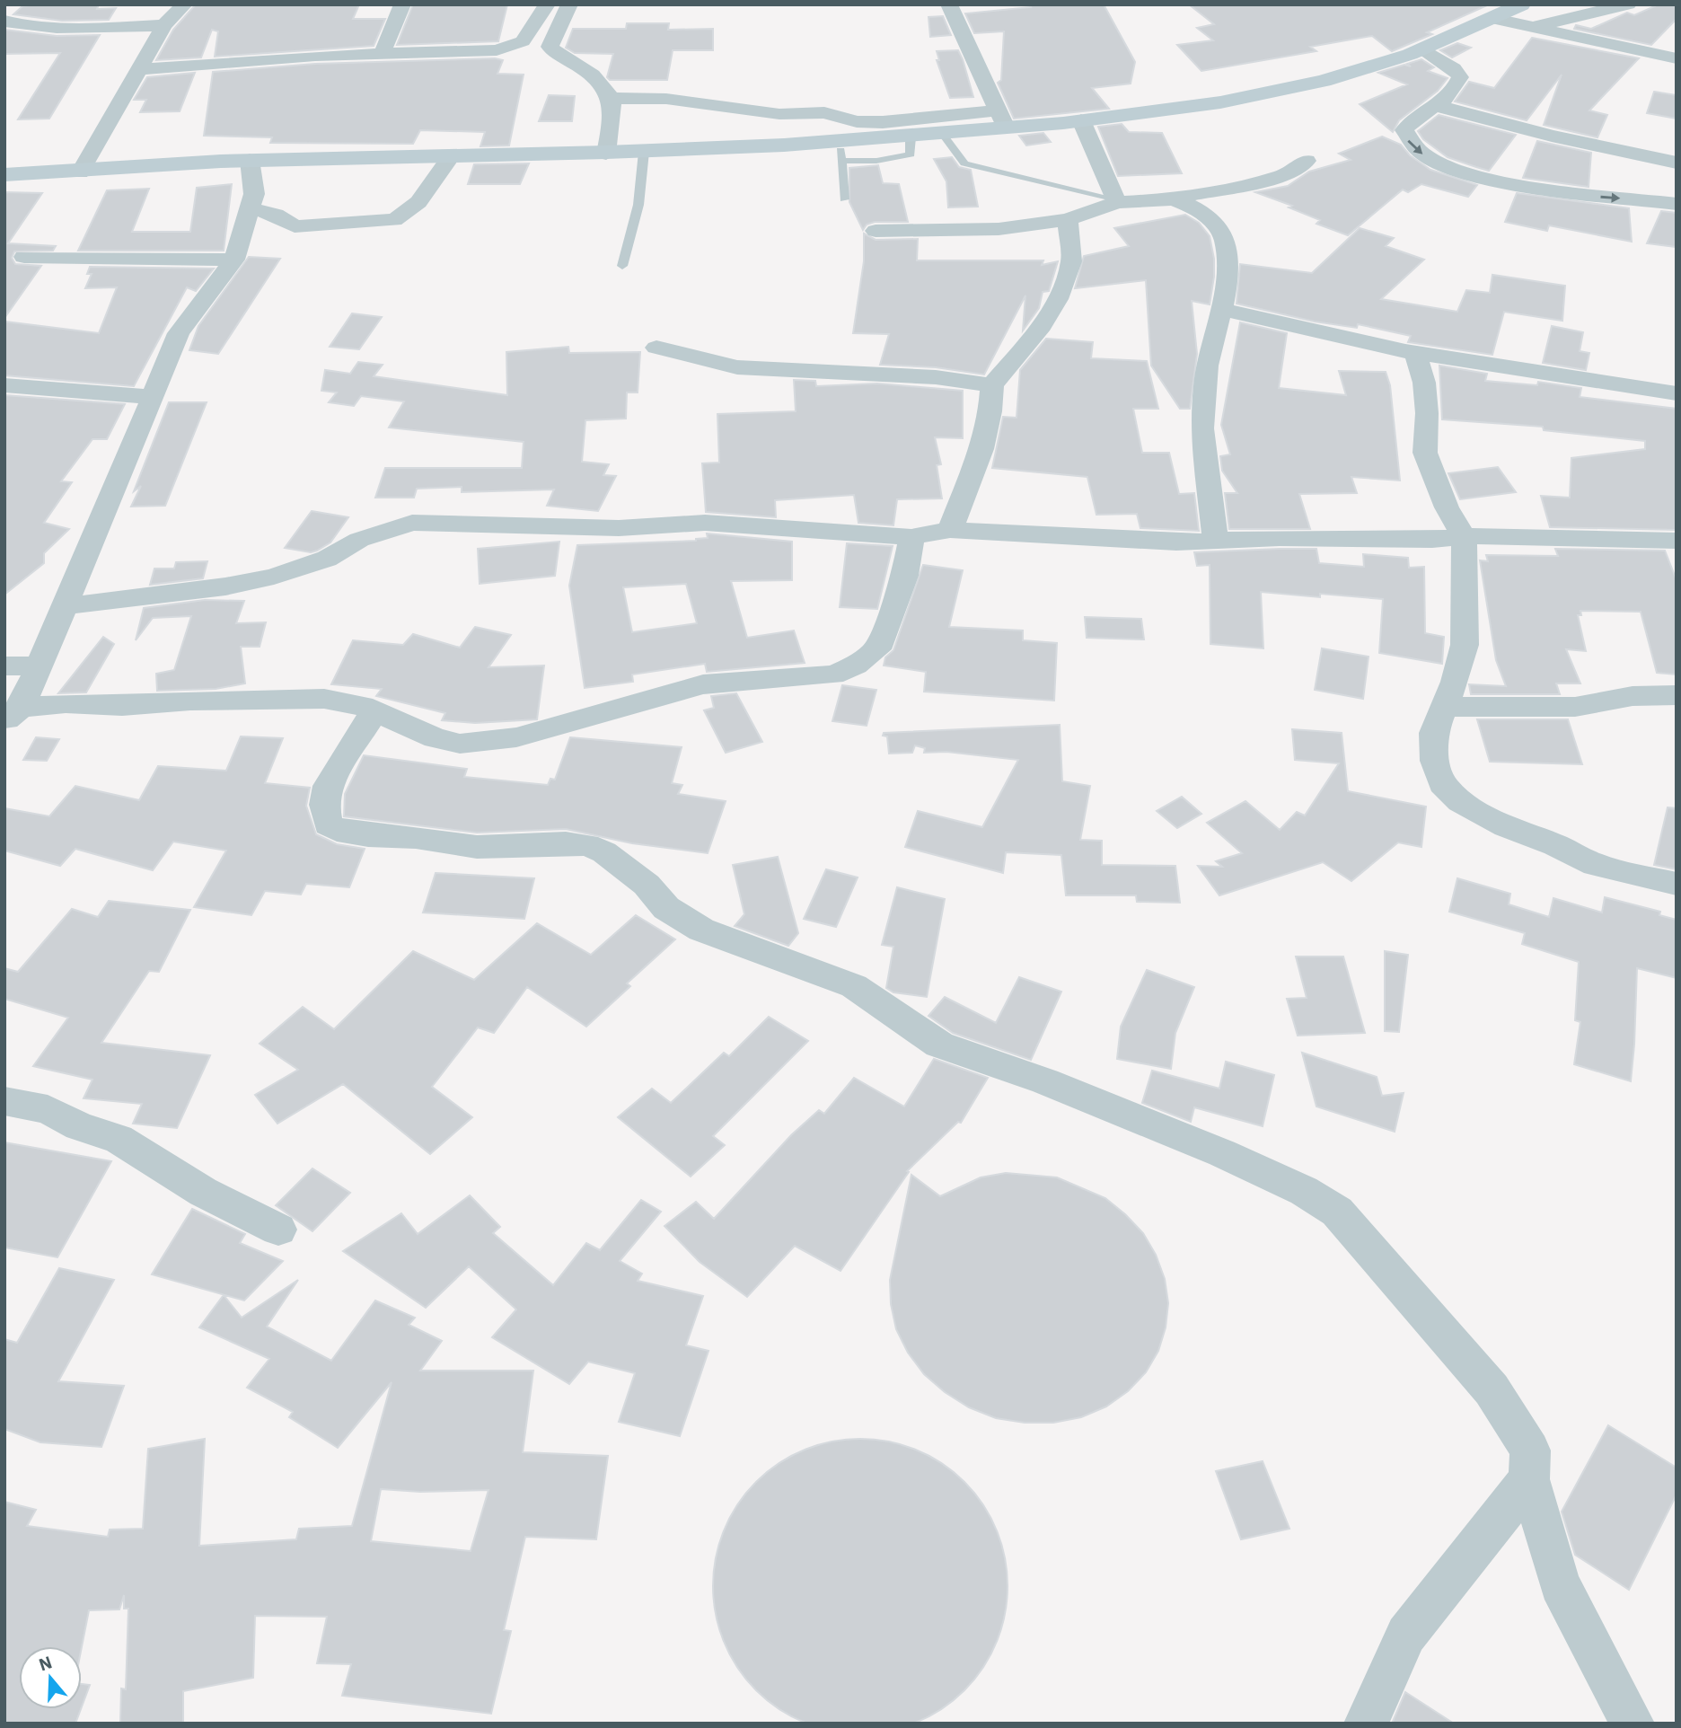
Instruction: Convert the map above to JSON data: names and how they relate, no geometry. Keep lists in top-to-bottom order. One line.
{"north":"top"}
